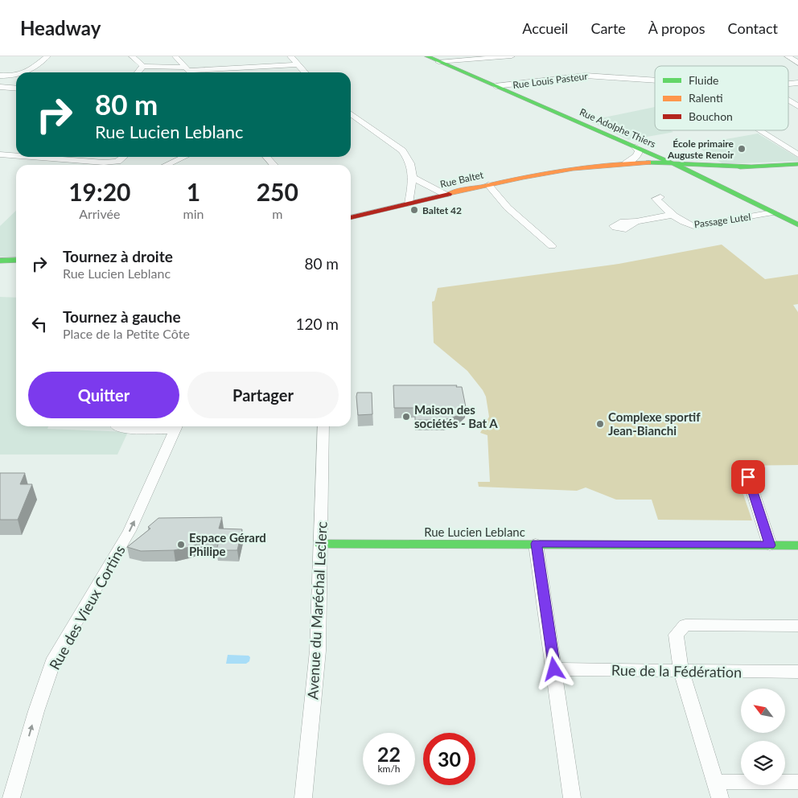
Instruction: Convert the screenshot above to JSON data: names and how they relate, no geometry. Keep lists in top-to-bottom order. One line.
{"streets":{"street":["Rue Louis Pasteur","Rue Adolphe Thiers","Rue Baltet","Passage Lutel","Rue Lucien Leblanc","Rue des Vieux Cortins","Avenue du Maréchal Leclerc","Rue de la Fédération"]},"crossings":[["Rue Louis Pasteur","Rue Adolphe Thiers"],["Rue Adolphe Thiers","Rue Baltet"],["Rue Adolphe Thiers","Passage Lutel"],["Rue Lucien Leblanc","Avenue du Maréchal Leclerc"]],"one_way":["Rue des Vieux Cortins"],"places":["École primaire Auguste Renoir","Baltet 42","Maison des sociétés - Bat A","Complexe sportif Jean-Bianchi","Espace Gérard Philipe"],"legend":["Fluide","Ralenti","Bouchon"],"north":"top left","page":{"header":"Headway","nav":["Accueil","Carte","À propos","Contact"],"turn":["80 m","Rue Lucien Leblanc"],"eta":["19:20","Arrivée","1","min","250","m"],"list":[{"name":"Tournez à droite","note":"Rue Lucien Leblanc","value":"80 m"},{"name":"Tournez à gauche","note":"Place de la Petite Côte","value":"120 m"}],"buttons":["Quitter","Partager"],"speed":"22 km/h","limit":"30"}}
